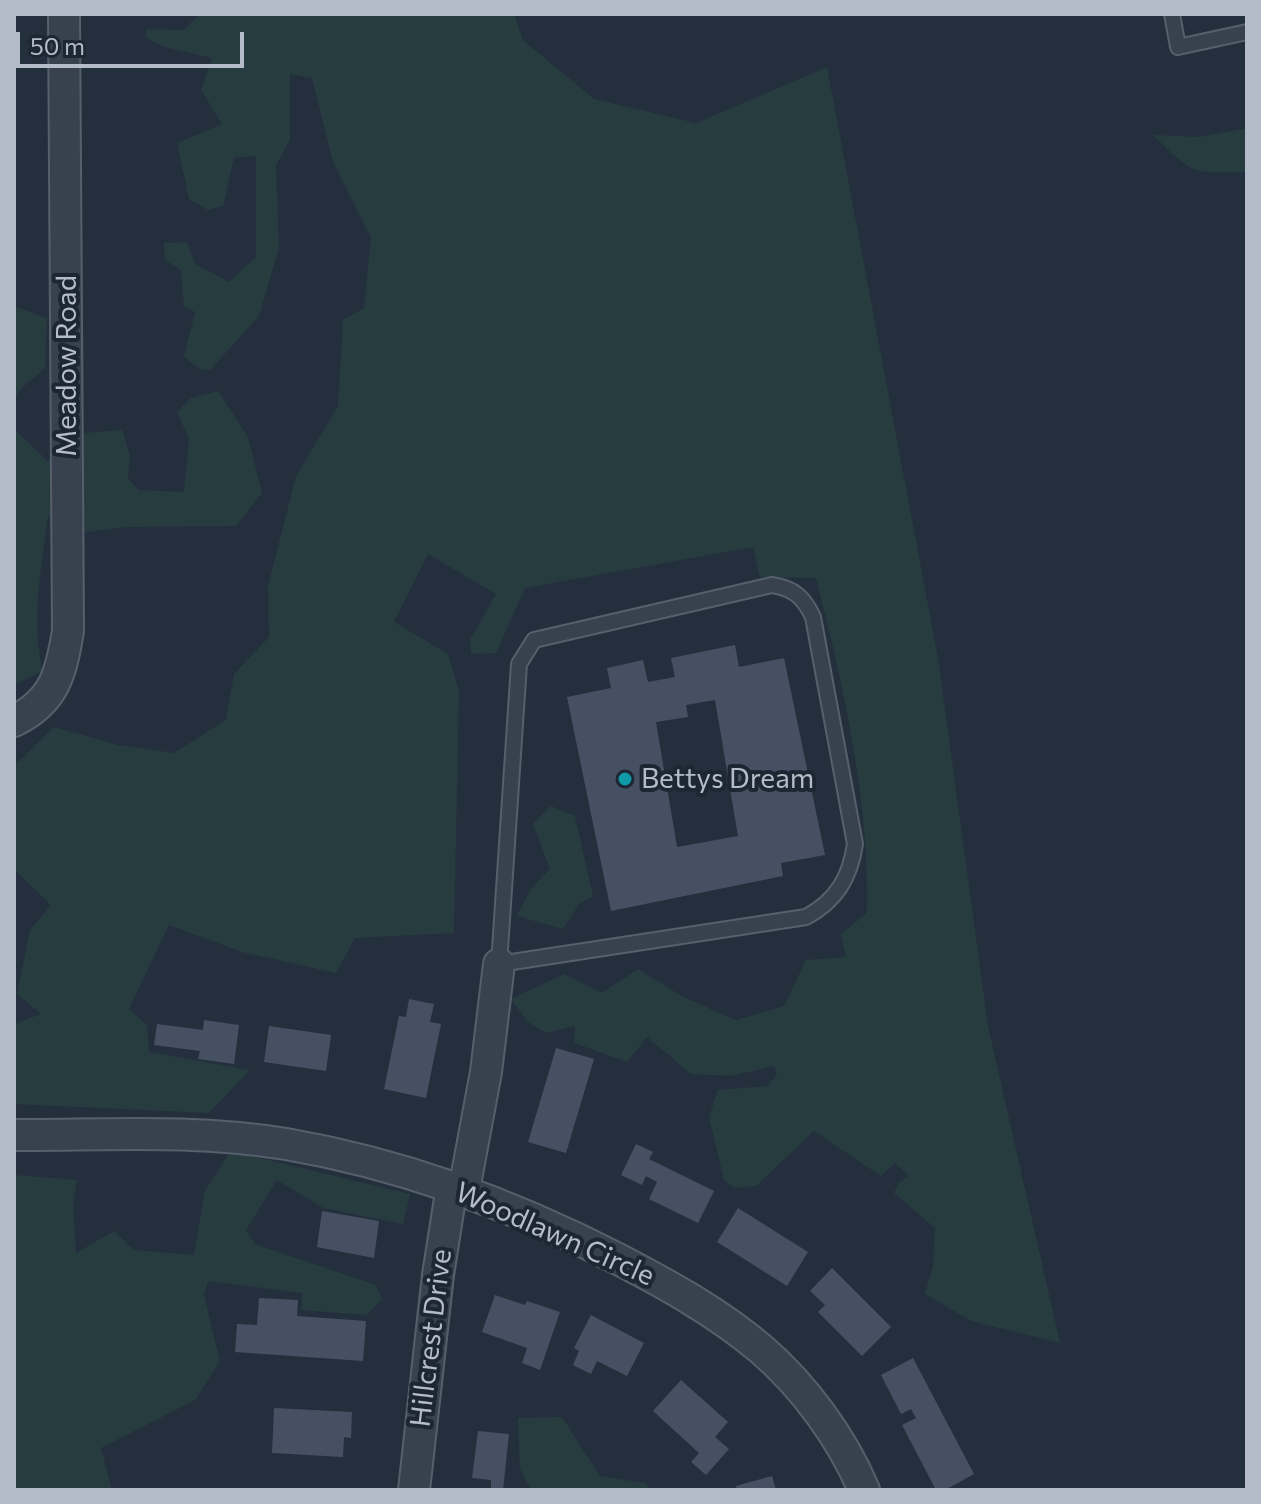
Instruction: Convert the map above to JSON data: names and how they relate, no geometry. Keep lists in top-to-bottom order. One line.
{"streets":{"street":["Meadow Road","Woodlawn Circle","Hillcrest Drive"]},"crossings":[["Woodlawn Circle","Hillcrest Drive"]],"places":["Bettys Dream"],"scale_bar":"50 m"}
